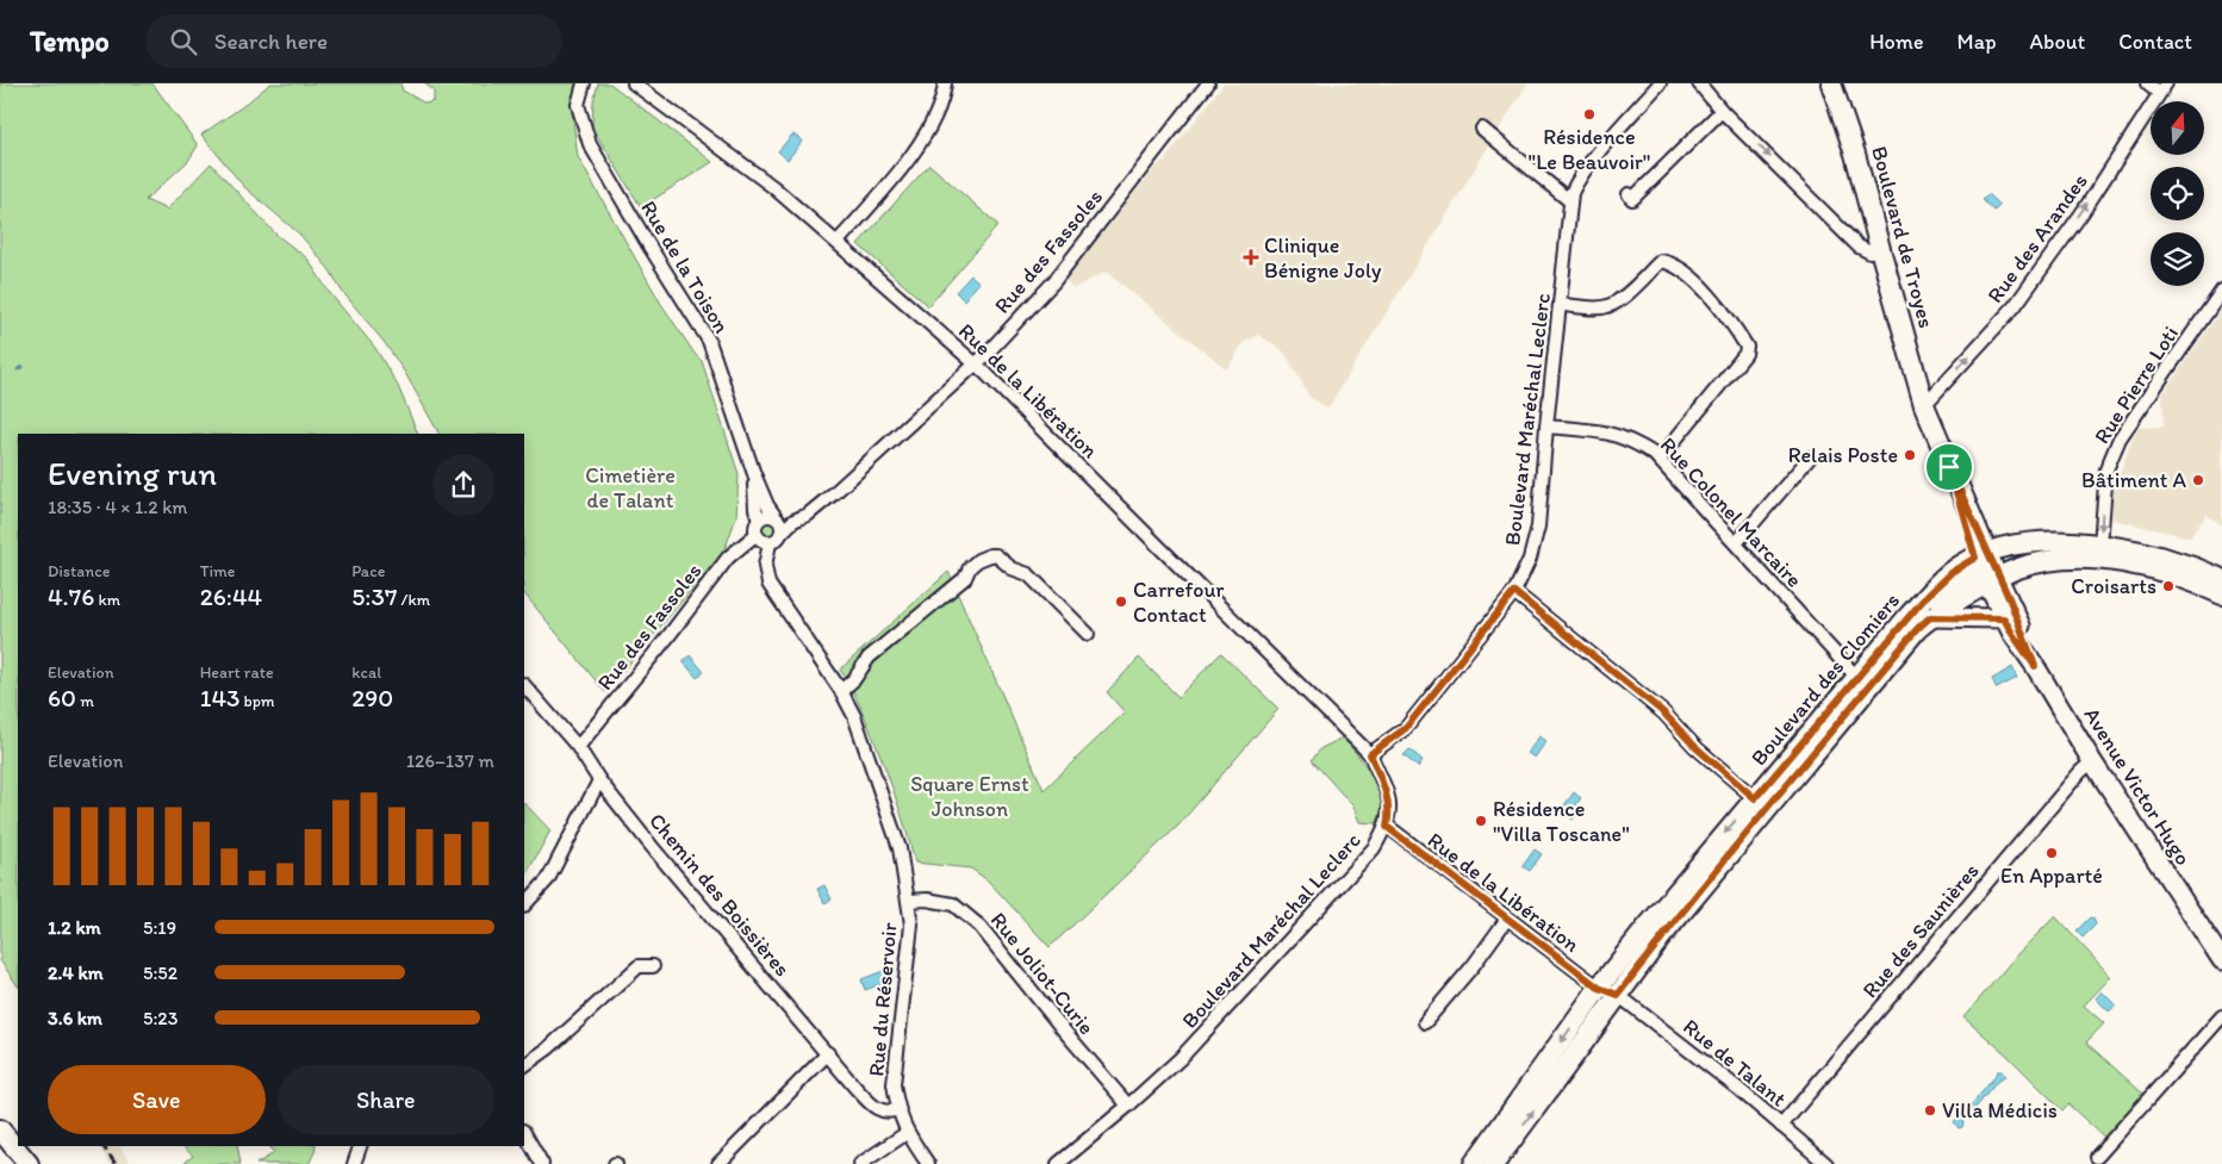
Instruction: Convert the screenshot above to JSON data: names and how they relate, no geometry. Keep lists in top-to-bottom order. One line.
{"streets":{"main road":["Boulevard de Troyes","Boulevard des Clomiers","Avenue Victor Hugo"],"street":["Rue des Arandes","Rue des Fassoles","Rue de la Toison","Rue Pierre Loti","Rue de la Libération","Boulevard Maréchal Leclerc","Rue Colonel Marcaire","Chemin des Boissières","Rue des Saunières","Rue Joliot-Curie","Rue du Réservoir","Rue de Talant"]},"crossings":[["Boulevard de Troyes","Rue des Arandes"],["Boulevard de Troyes","Avenue Victor Hugo"],["Rue des Fassoles","Rue de la Toison"],["Rue des Fassoles","Rue de la Libération"],["Rue des Fassoles","Chemin des Boissières"],["Rue des Fassoles","Rue du Réservoir"],["Rue de la Toison","Rue du Réservoir"],["Rue de la Libération","Boulevard Maréchal Leclerc"],["Rue de la Libération","Boulevard des Clomiers"],["Boulevard Maréchal Leclerc","Rue Colonel Marcaire"],["Boulevard Maréchal Leclerc","Rue Joliot-Curie"],["Rue Colonel Marcaire","Boulevard des Clomiers"],["Boulevard des Clomiers","Avenue Victor Hugo"],["Boulevard des Clomiers","Rue de Talant"],["Avenue Victor Hugo","Rue des Saunières"],["Chemin des Boissières","Rue du Réservoir"],["Rue des Saunières","Rue de Talant"],["Rue Joliot-Curie","Rue du Réservoir"]],"one_way":["Rue des Arandes","Rue Pierre Loti"],"parks":["Cimetière de Talant","Square Ernst Johnson"],"places":{"other":["Résidence \"Le Beauvoir\"","Relais Poste","Bâtiment A","Croisarts","Carrefour Contact","Résidence \"Villa Toscane\"","En Apparté","Villa Médicis"],"health":["Clinique Bénigne Joly"]},"north":"top","page":{"header":"Tempo","search":"Search here","nav":["Home","Map","About","Contact"],"heading":["Evening run","18:35 · 4 × 1.2 km"],"stats":[["Distance","4.76 km"],["Time","26:44"],["Pace","5:37 /km"],["Elevation","60 m"],["Heart rate","143 bpm"],["kcal","290"]],"chart":["Elevation","126–137 m"],"list":[{"name":"1.2 km","note":"5:19"},{"name":"2.4 km","note":"5:52"},{"name":"3.6 km","note":"5:23"}],"buttons":["Save","Share"]}}
